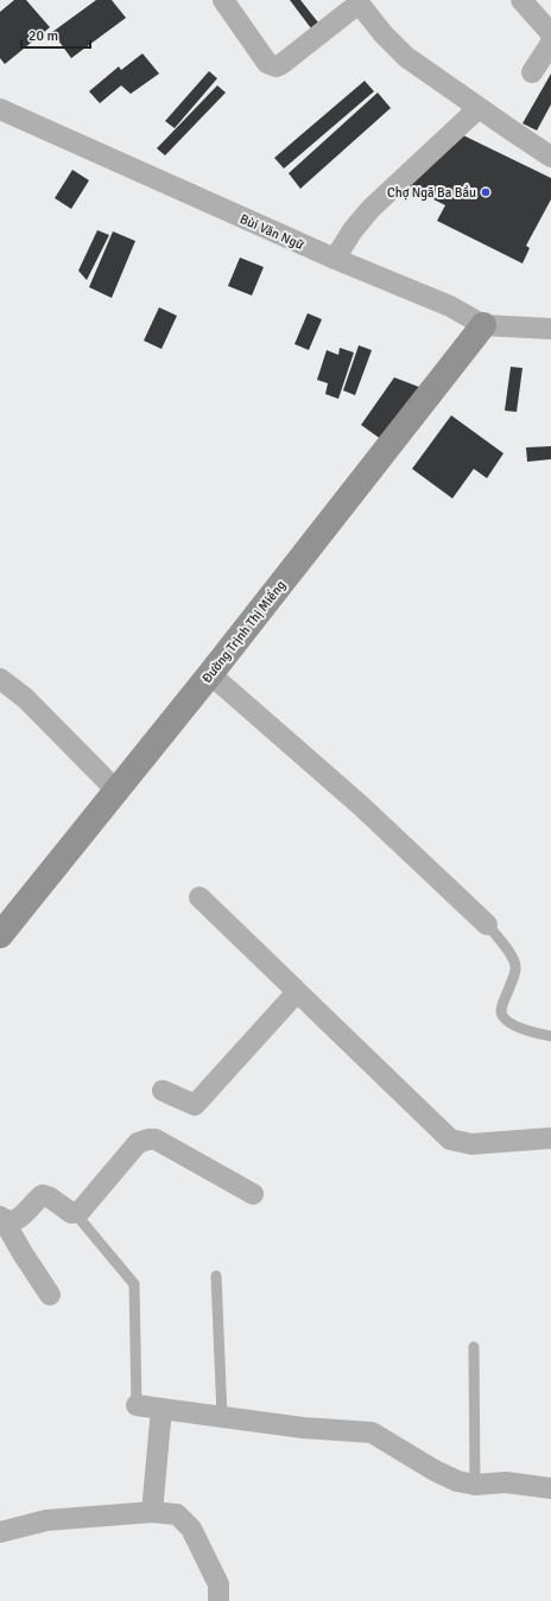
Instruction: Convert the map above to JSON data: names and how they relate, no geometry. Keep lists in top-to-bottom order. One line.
{"streets":{"main road":["Đường Trịnh Thị Miếng"],"street":["Bùi Văn Ngữ"]},"crossings":[["Bùi Văn Ngữ","Đường Trịnh Thị Miếng"]],"places":["Chợ Ngã Ba Bầu"],"scale_bar":"20 m"}
